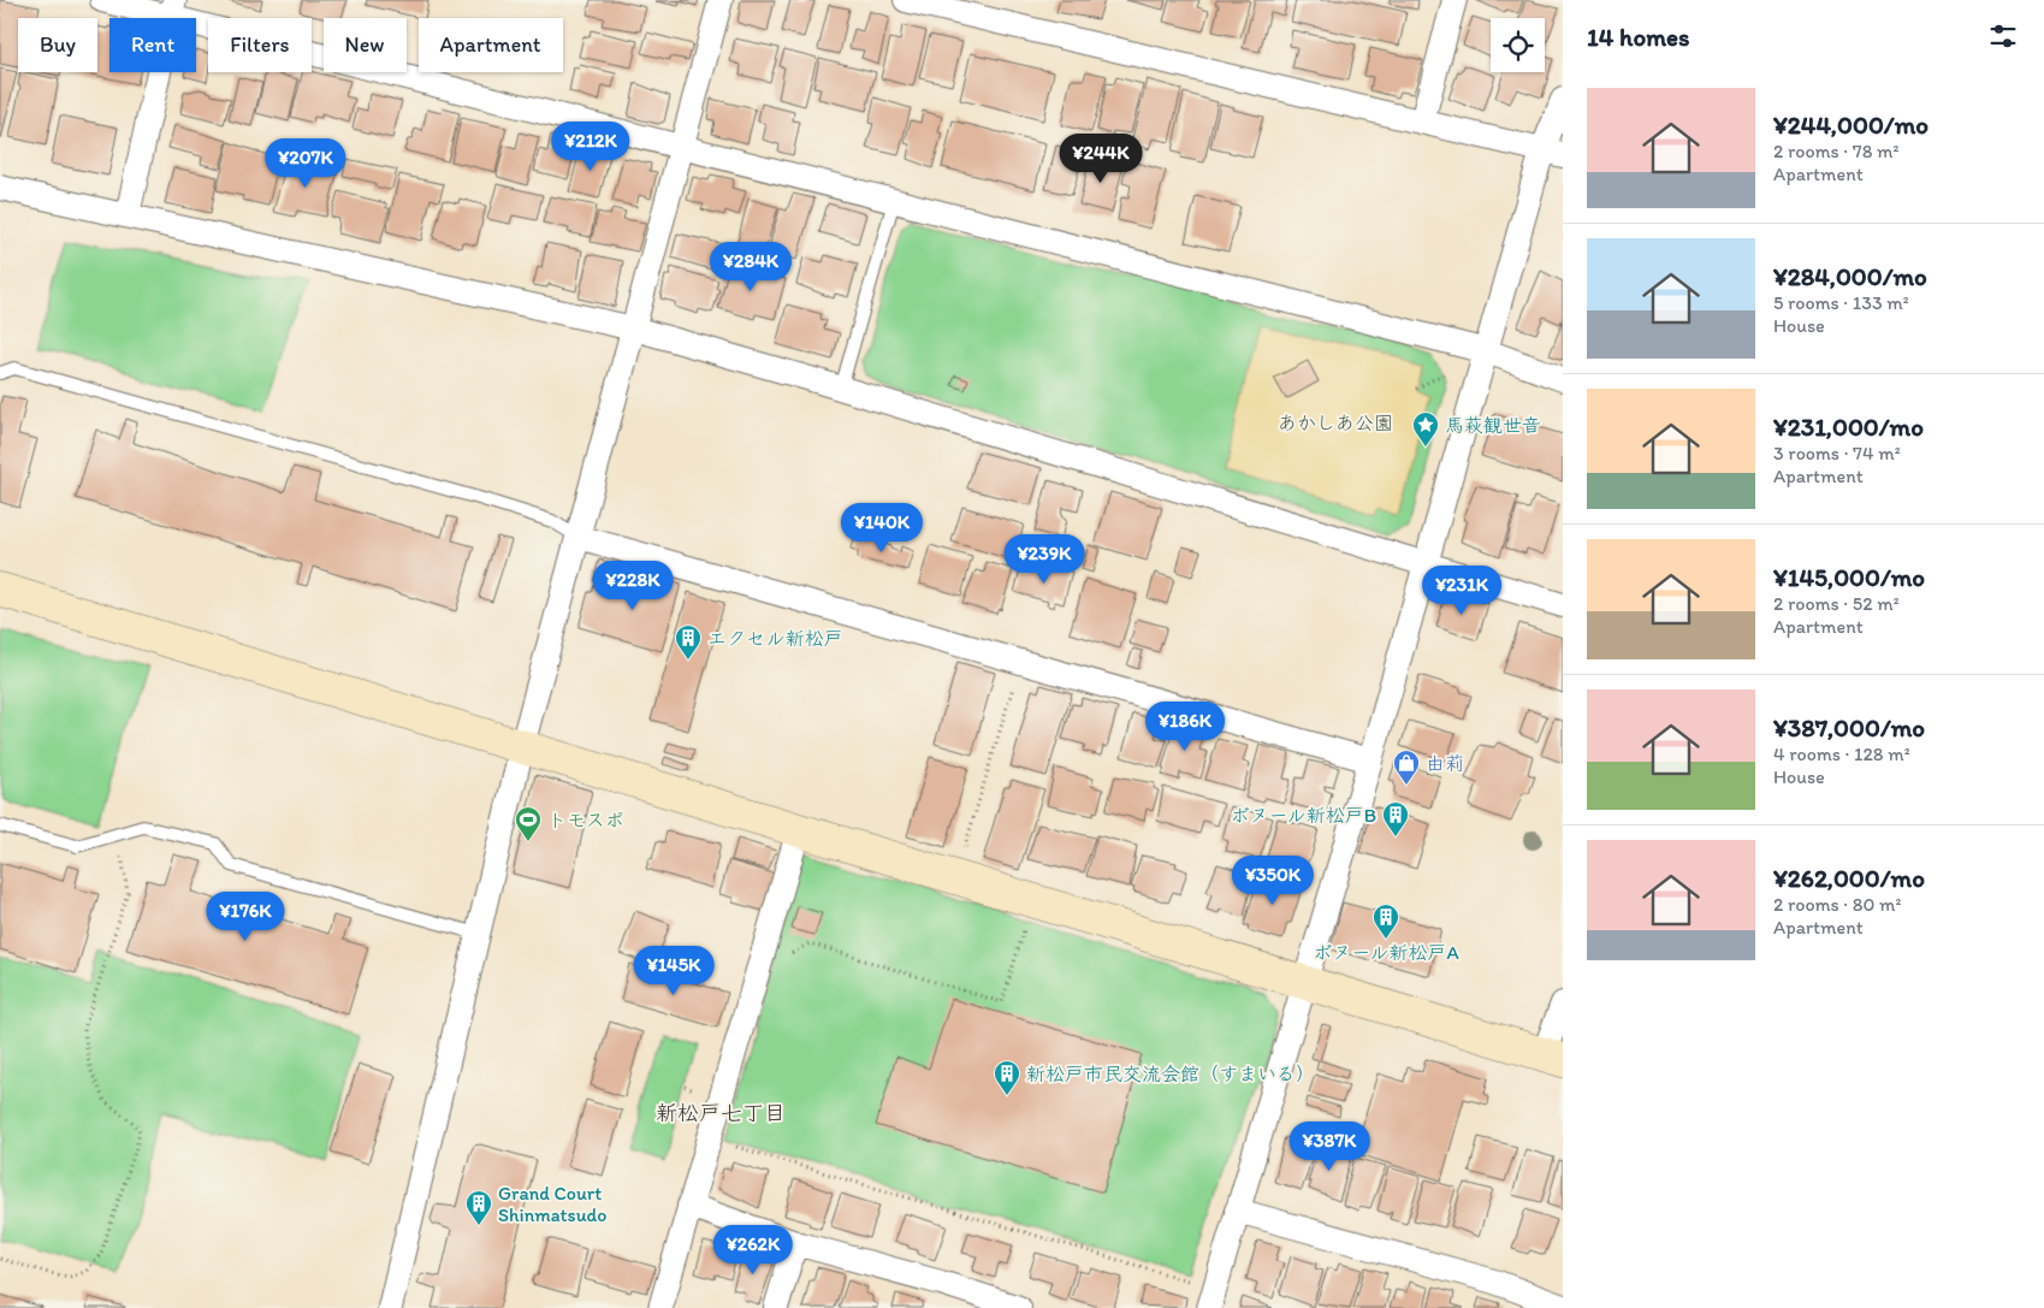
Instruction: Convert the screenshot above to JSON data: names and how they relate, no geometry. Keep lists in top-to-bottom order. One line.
{"districts":["新松戸七丁目"],"parks":["あかしあ公園"],"places":{"place":["馬萩観世音"],"building":["エクセル新松戸","ボヌール新松戸B","ボヌール新松戸A","新松戸市民交流会館（すまいる）","Grand Court Shinmatsudo"],"shop":["由莉"],"sports":["トモスポ"]},"page":{"heading":"14 homes","chip":["Buy","Rent","Filters","New","Apartment"],"list":[{"name":"¥244,000/mo","note":"2 rooms · 78 m² · Apartment"},{"name":"¥284,000/mo","note":"5 rooms · 133 m² · House"},{"name":"¥231,000/mo","note":"3 rooms · 74 m² · Apartment"},{"name":"¥145,000/mo","note":"2 rooms · 52 m² · Apartment"},{"name":"¥387,000/mo","note":"4 rooms · 128 m² · House"},{"name":"¥262,000/mo","note":"2 rooms · 80 m² · Apartment"}],"price":["¥212K","¥244K","¥207K","¥284K","¥140K","¥239K","¥228K","¥231K","¥186K","¥350K","¥176K","¥145K","¥387K","¥262K"]}}
